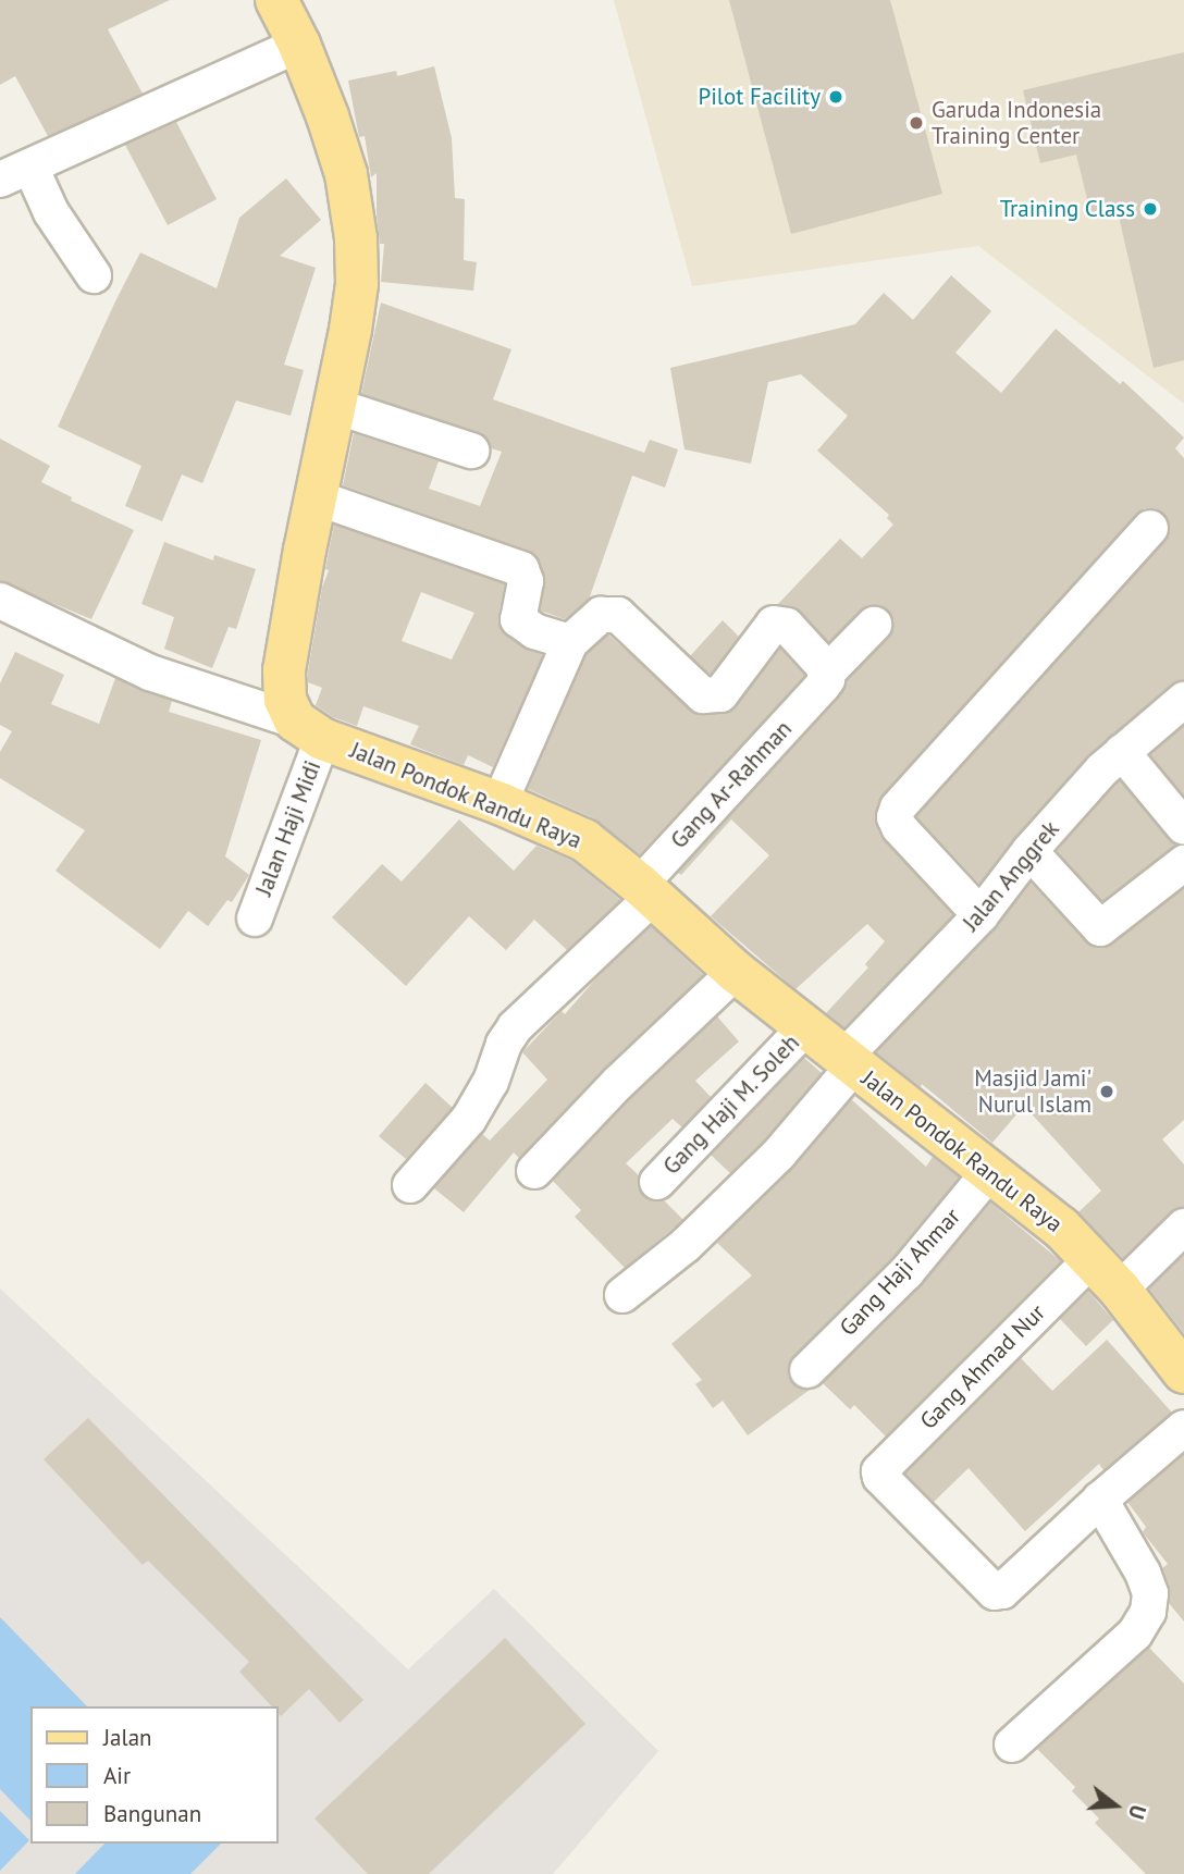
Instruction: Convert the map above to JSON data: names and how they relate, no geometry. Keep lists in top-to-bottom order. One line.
{"streets":{"main road":["Jalan Pondok Randu Raya"],"street":["Gang Ar-Rahman","Jalan Haji Midi","Jalan Anggrek","Gang Haji M. Soleh","Gang Haji Ahmar","Gang Ahmad Nur"]},"crossings":[["Gang Ar-Rahman","Jalan Pondok Randu Raya"],["Jalan Pondok Randu Raya","Jalan Haji Midi"],["Jalan Pondok Randu Raya","Jalan Anggrek"],["Jalan Pondok Randu Raya","Gang Haji M. Soleh"],["Jalan Pondok Randu Raya","Gang Haji Ahmar"],["Jalan Pondok Randu Raya","Gang Ahmad Nur"]],"places":["Pilot Facility","Garuda Indonesia Training Center","Training Class","Masjid Jami' Nurul Islam"],"legend":["Jalan","Air","Bangunan"],"north":"right"}
